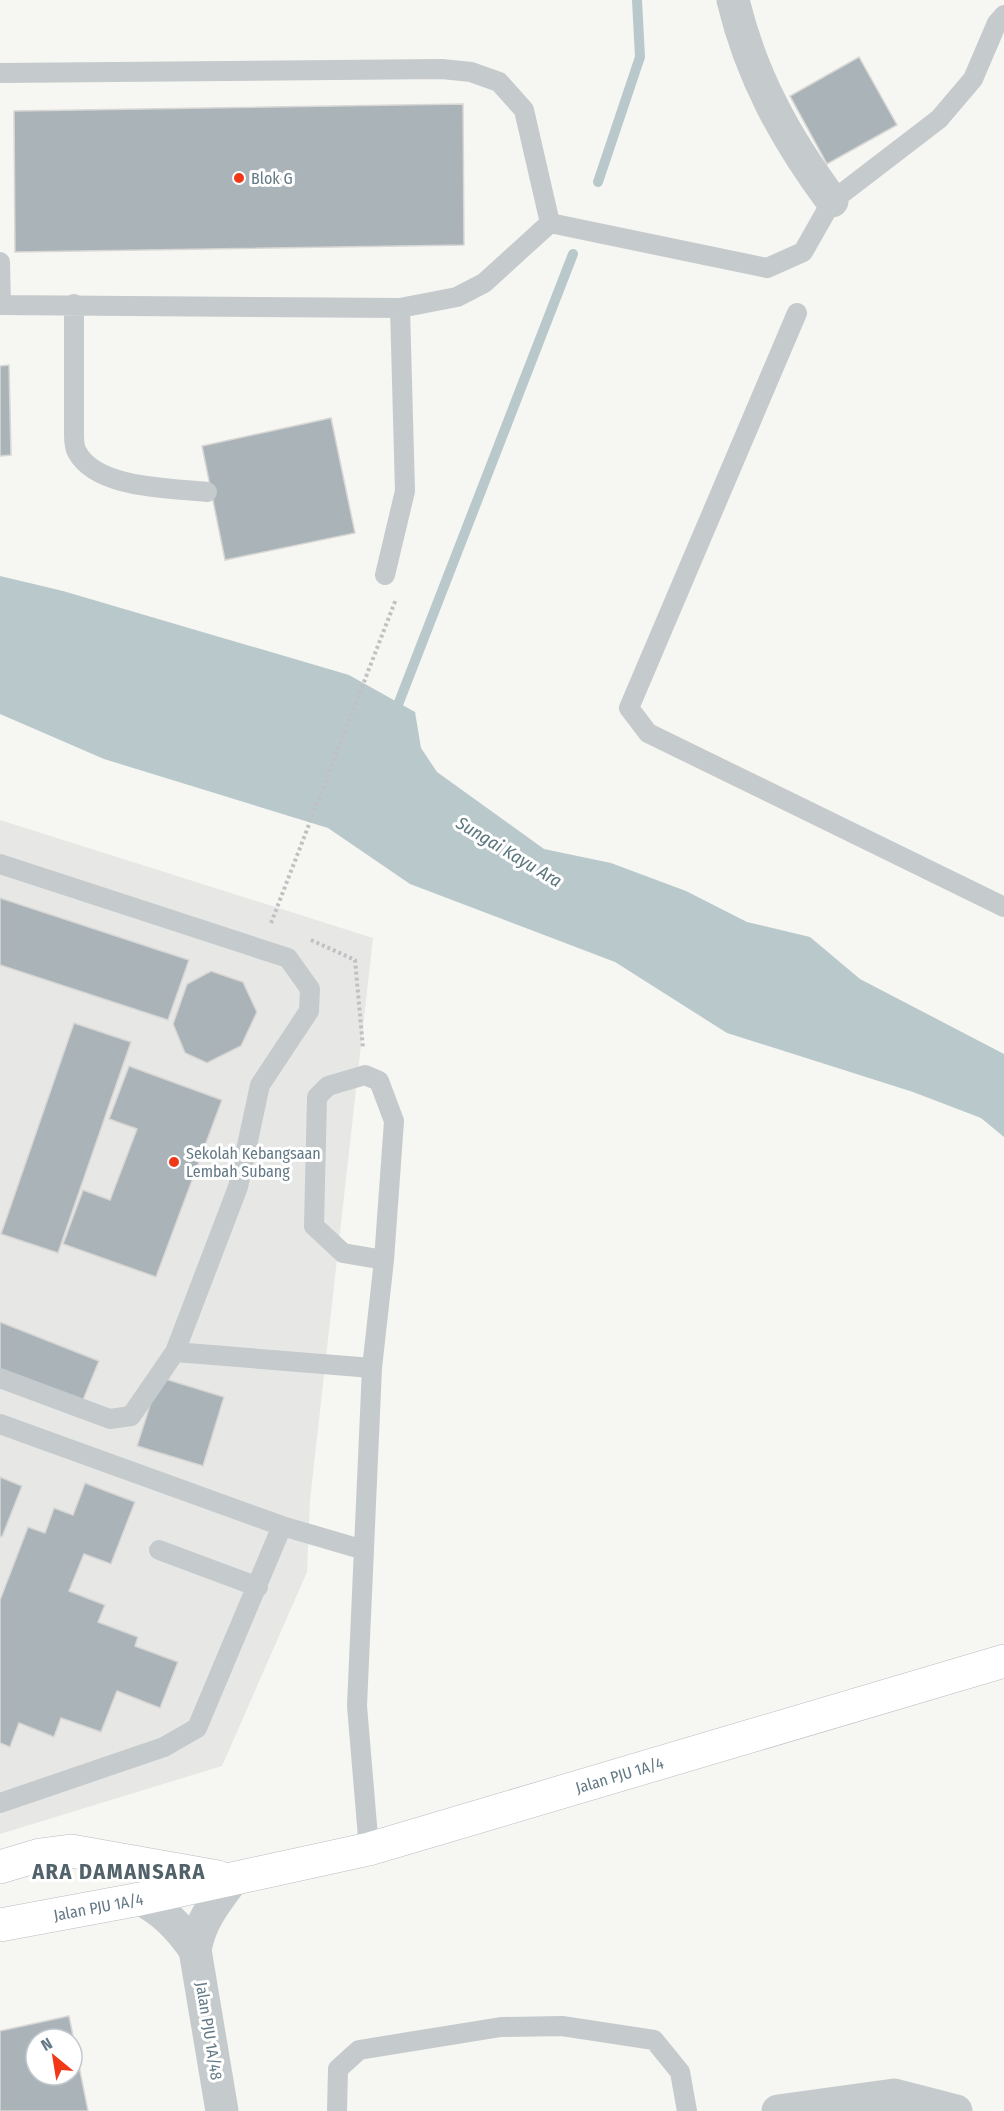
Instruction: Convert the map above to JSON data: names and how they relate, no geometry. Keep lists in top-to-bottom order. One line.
{"streets":{"street":["Jalan PJU 1A/4","Jalan PJU 1A/48"]},"crossings":[["Jalan PJU 1A/4","Jalan PJU 1A/48"]],"districts":["ARA DAMANSARA"],"water":["Sungai Kayu Ara"],"places":["Blok G","Sekolah Kebangsaan Lembah Subang"],"north":"top left"}
